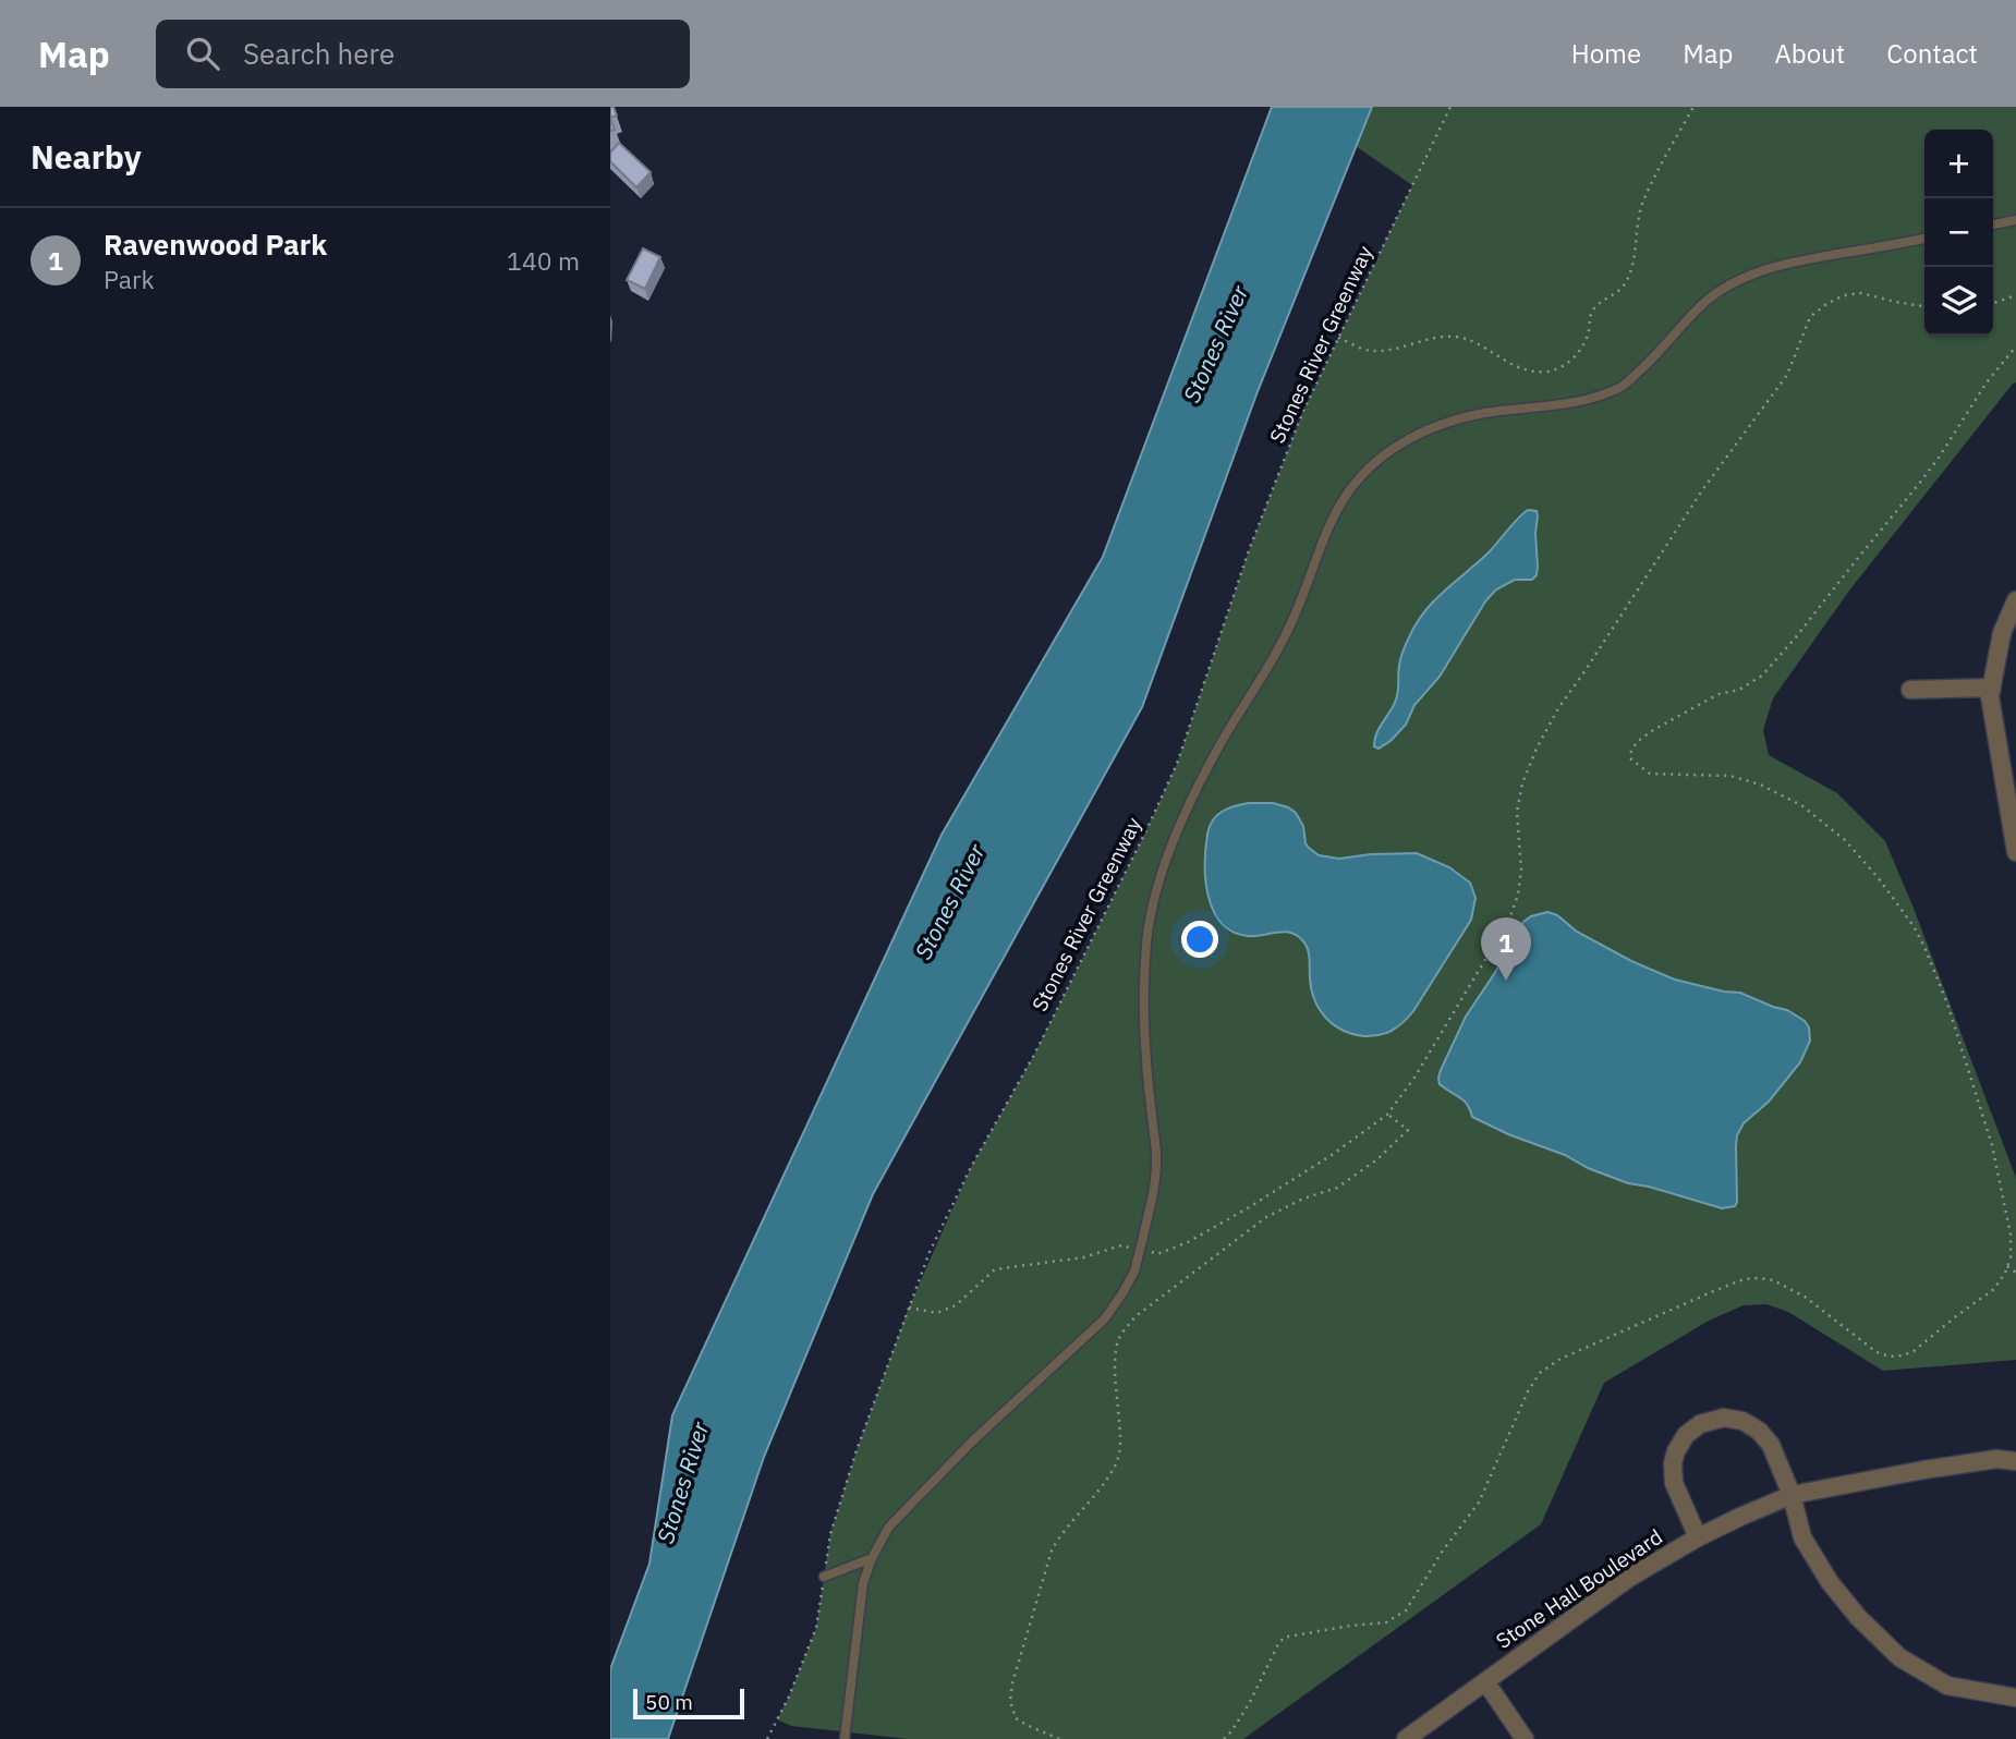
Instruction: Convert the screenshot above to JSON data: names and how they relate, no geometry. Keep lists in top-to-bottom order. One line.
{"streets":{"street":["Stone Hall Boulevard"],"path":["Stones River Greenway"]},"water":["Stones River"],"scale_bar":"50 m","page":{"header":"Map","search":"Search here","nav":["Home","Map","About","Contact"],"heading":"Nearby","map_buttons":["+","−"],"list":[{"mark":"1","name":"Ravenwood Park","note":"Park","value":"140 m"}],"pins":"1","scale":"50 m"}}
